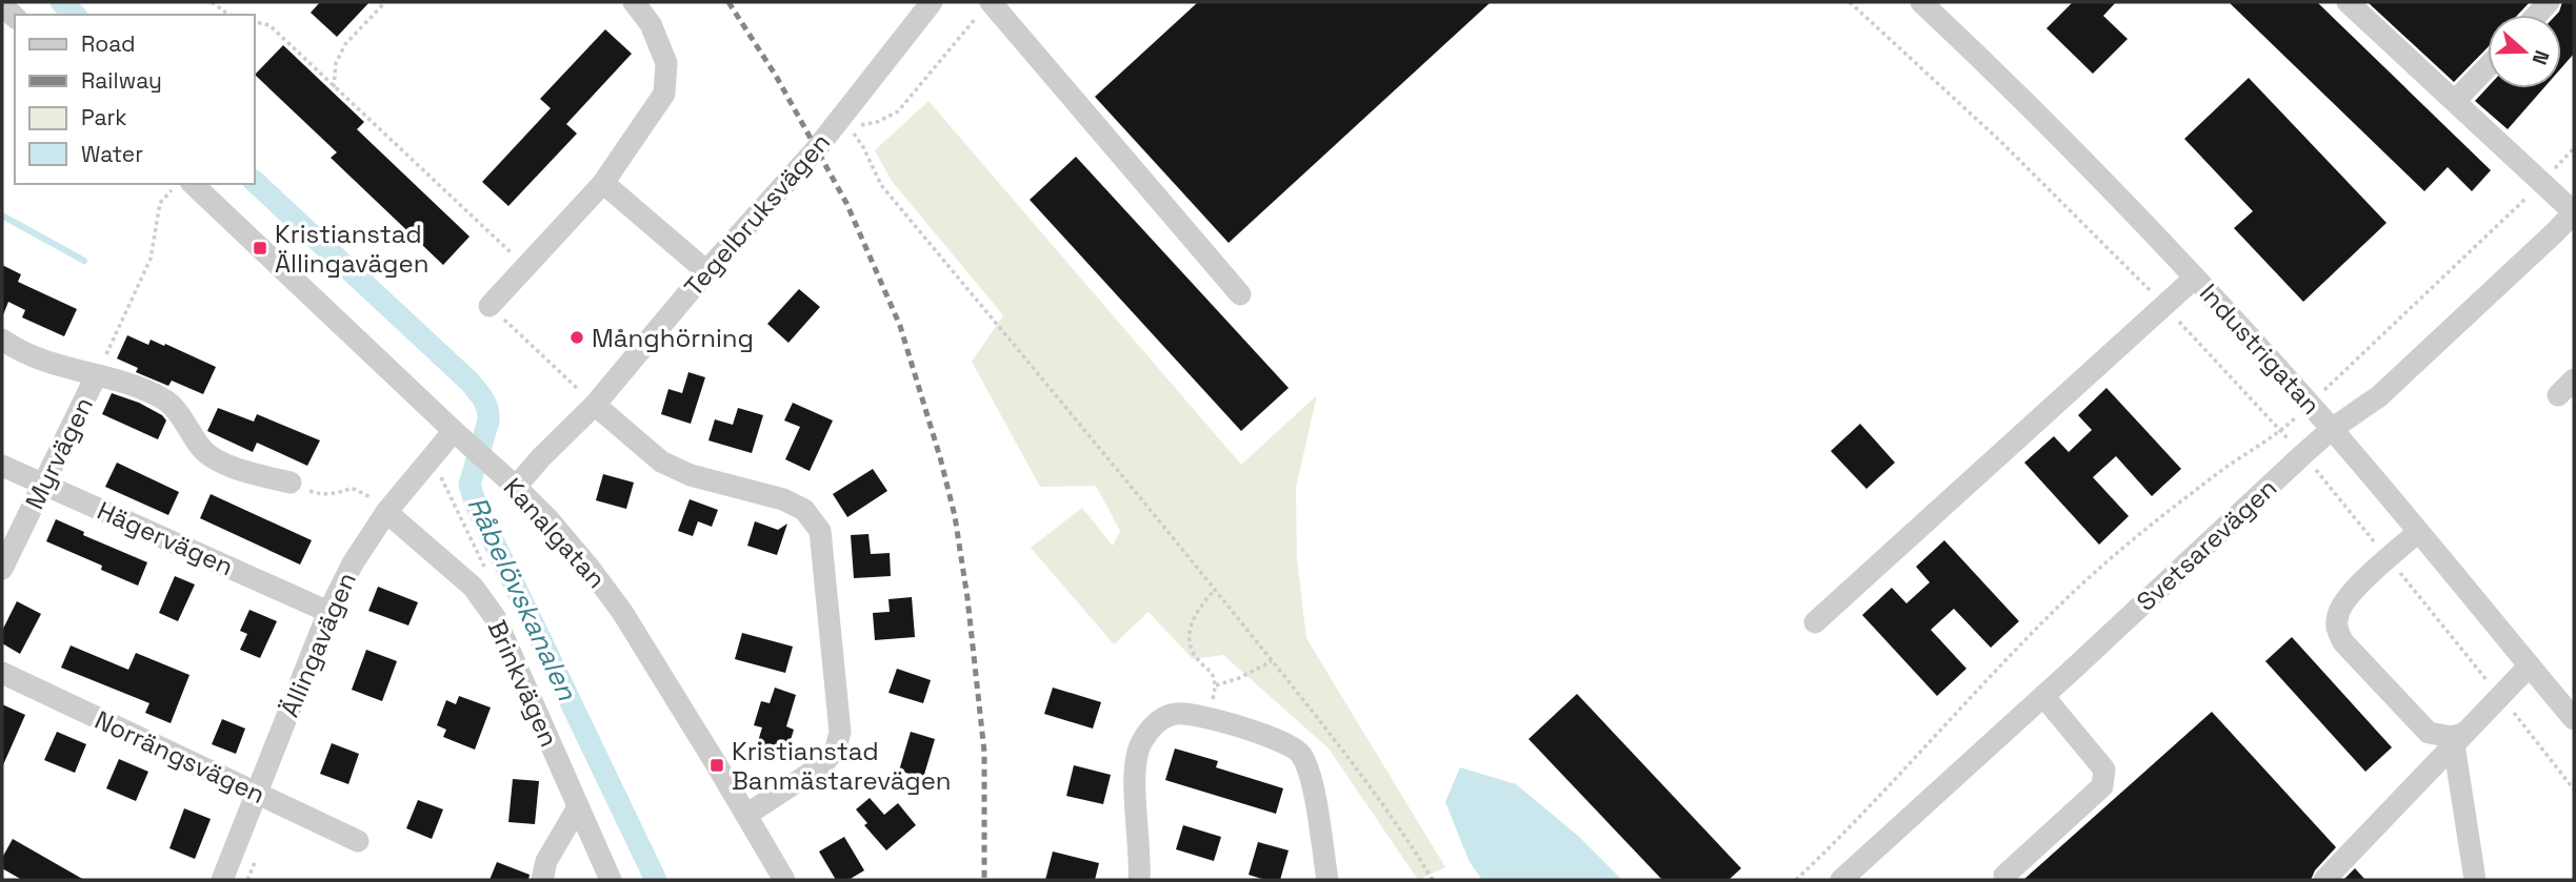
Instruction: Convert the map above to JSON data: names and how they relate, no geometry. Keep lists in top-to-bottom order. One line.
{"streets":{"street":["Tegelbruksvägen","Industrigatan","Myrvägen","Kanalgatan","Hägervägen","Svetsarevägen","Ällingavägen","Brinkvägen","Norrängsvägen"]},"crossings":[["Tegelbruksvägen","Kanalgatan"],["Industrigatan","Svetsarevägen"],["Myrvägen","Hägervägen"],["Kanalgatan","Ällingavägen"],["Hägervägen","Ällingavägen"],["Ällingavägen","Brinkvägen"],["Ällingavägen","Norrängsvägen"]],"water":["Råbelövskanalen"],"places":{"transit":["Kristianstad Ällingavägen","Kristianstad Banmästarevägen"],"other":["Månghörning"]},"legend":["Road","Railway","Park","Water"],"north":"right"}
